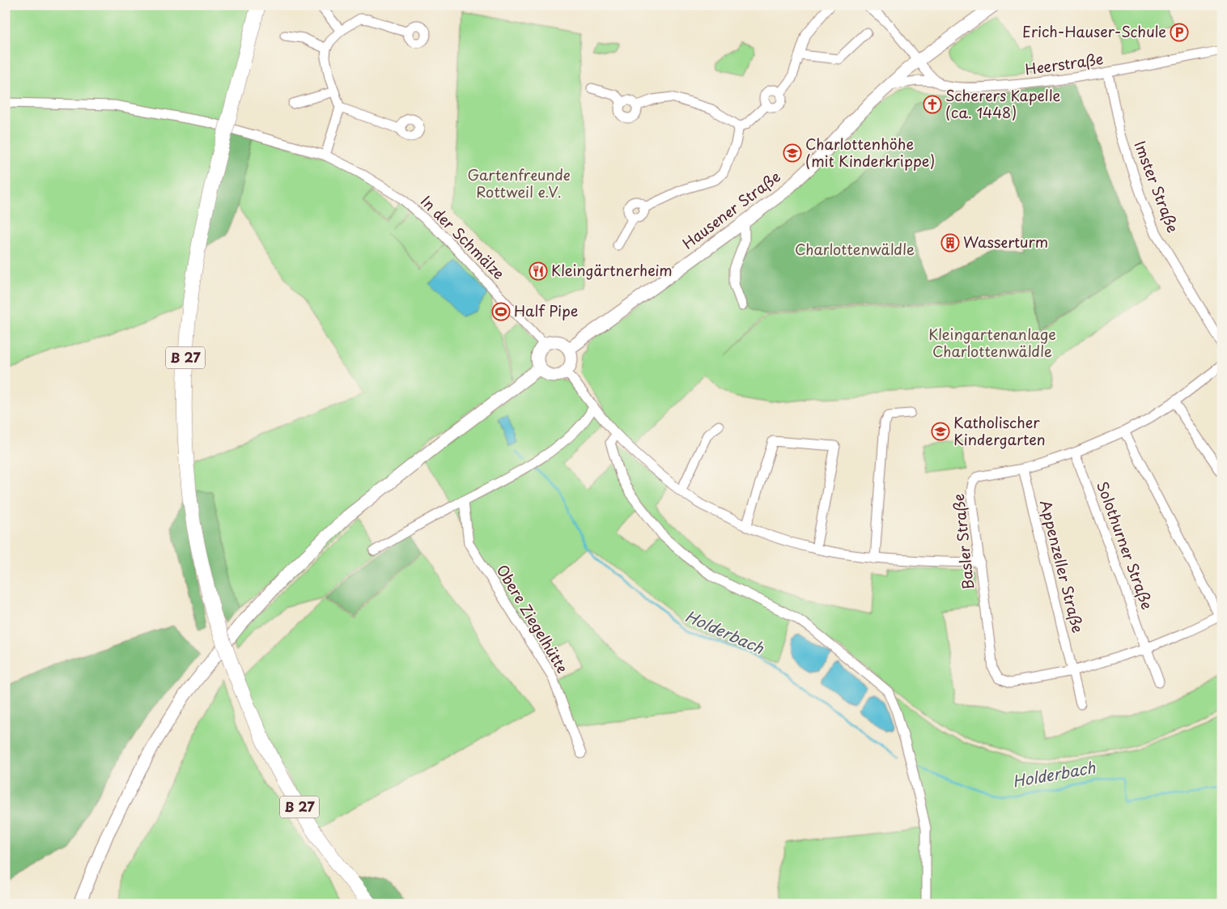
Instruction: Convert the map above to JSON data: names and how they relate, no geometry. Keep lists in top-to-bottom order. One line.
{"streets":{"main road":["Hausener Straße","B 27"],"street":["Heerstraße","Imster Straße","In der Schmälze","Basler Straße","Solothurner Straße","Appenzeller Straße","Obere Ziegelhütte"]},"crossings":[["Heerstraße","Imster Straße"],["Heerstraße","Hausener Straße"],["Hausener Straße","In der Schmälze"],["Basler Straße","Solothurner Straße"],["Basler Straße","Appenzeller Straße"]],"water":["Holderbach"],"parks":["Gartenfreunde Rottweil e.V.","Charlottenwäldle","Kleingartenanlage Charlottenwäldle"],"places":{"parking":["Erich-Hauser-Schule"],"church":["Scherers Kapelle (ca. 1448)"],"school or university":["Charlottenhöhe (mit Kinderkrippe)","Katholischer Kindergarten"],"building":["Wasserturm"],"restaurant":["Kleingärtnerheim"],"sports":["Half Pipe"]}}
